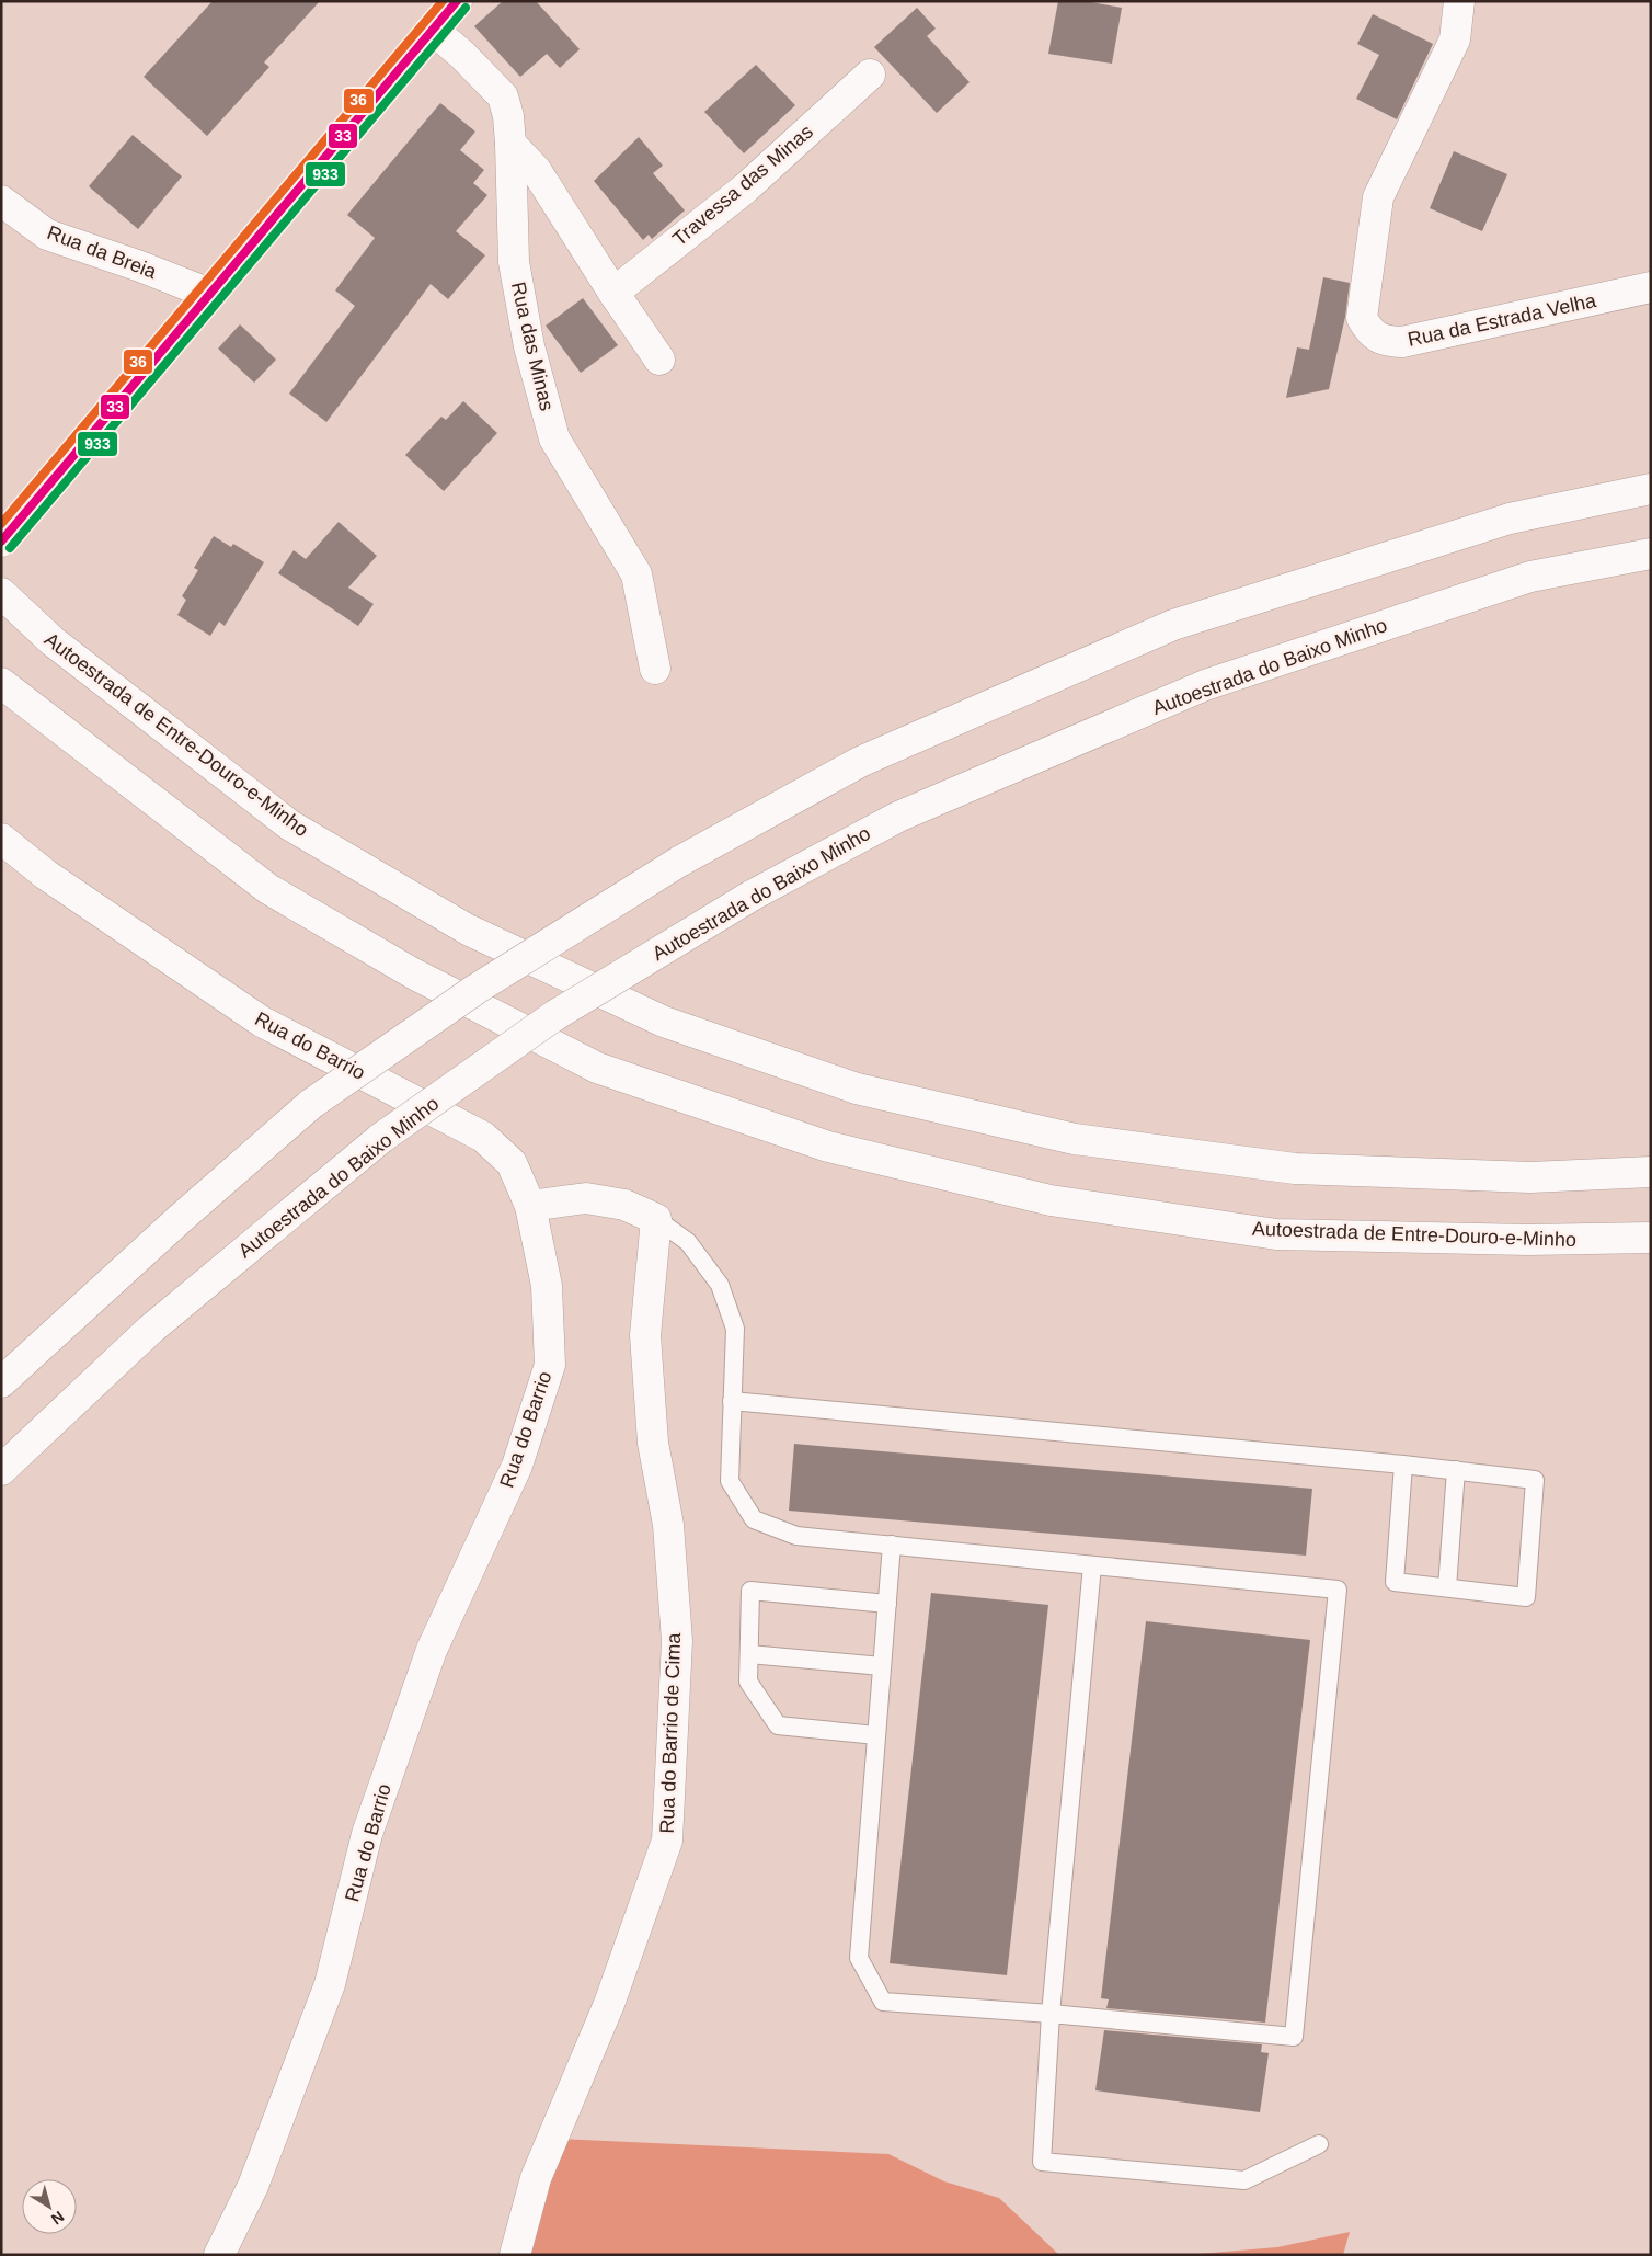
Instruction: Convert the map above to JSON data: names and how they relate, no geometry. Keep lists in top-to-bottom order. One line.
{"streets":{"main road":["Travessa das Minas","Rua da Breia","Rua da Estrada Velha","Rua das Minas","Autoestrada do Baixo Minho","Autoestrada de Entre-Douro-e-Minho","Rua do Barrio","Rua do Barrio de Cima"]},"lines":["transit line 33","transit line 36","transit line 933"],"north":"bottom right"}
